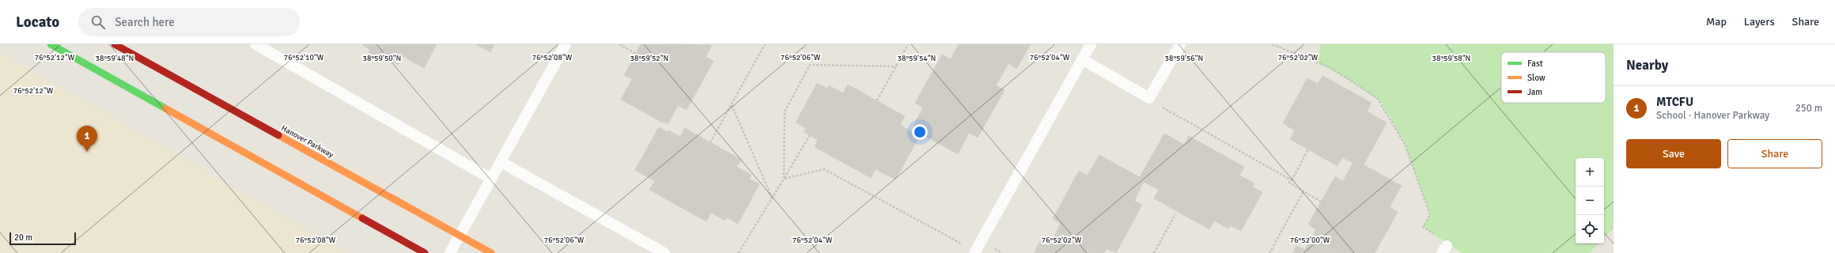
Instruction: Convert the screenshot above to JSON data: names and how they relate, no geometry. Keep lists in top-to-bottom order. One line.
{"streets":{"street":["Hanover Parkway"]},"legend":["Fast","Slow","Jam"],"scale_bar":"20 m","page":{"header":"Locato","search":"Search here","nav":["Map","Layers","Share"],"heading":"Nearby","list":[{"mark":"1","name":"MTCFU","note":"School · Hanover Parkway","value":"250 m"}],"pins":"1","buttons":["Save","Share"],"map_buttons":["+","−"],"scale":"20 m"},"coordinates":["76°52'10\"W","76°52'08\"W","76°52'06\"W","76°52'04\"W","76°52'02\"W","76°52'12\"W","38°59'48\"N","38°59'50\"N","38°59'52\"N","38°59'54\"N","38°59'56\"N","38°59'58\"N","76°52'00\"W"]}
